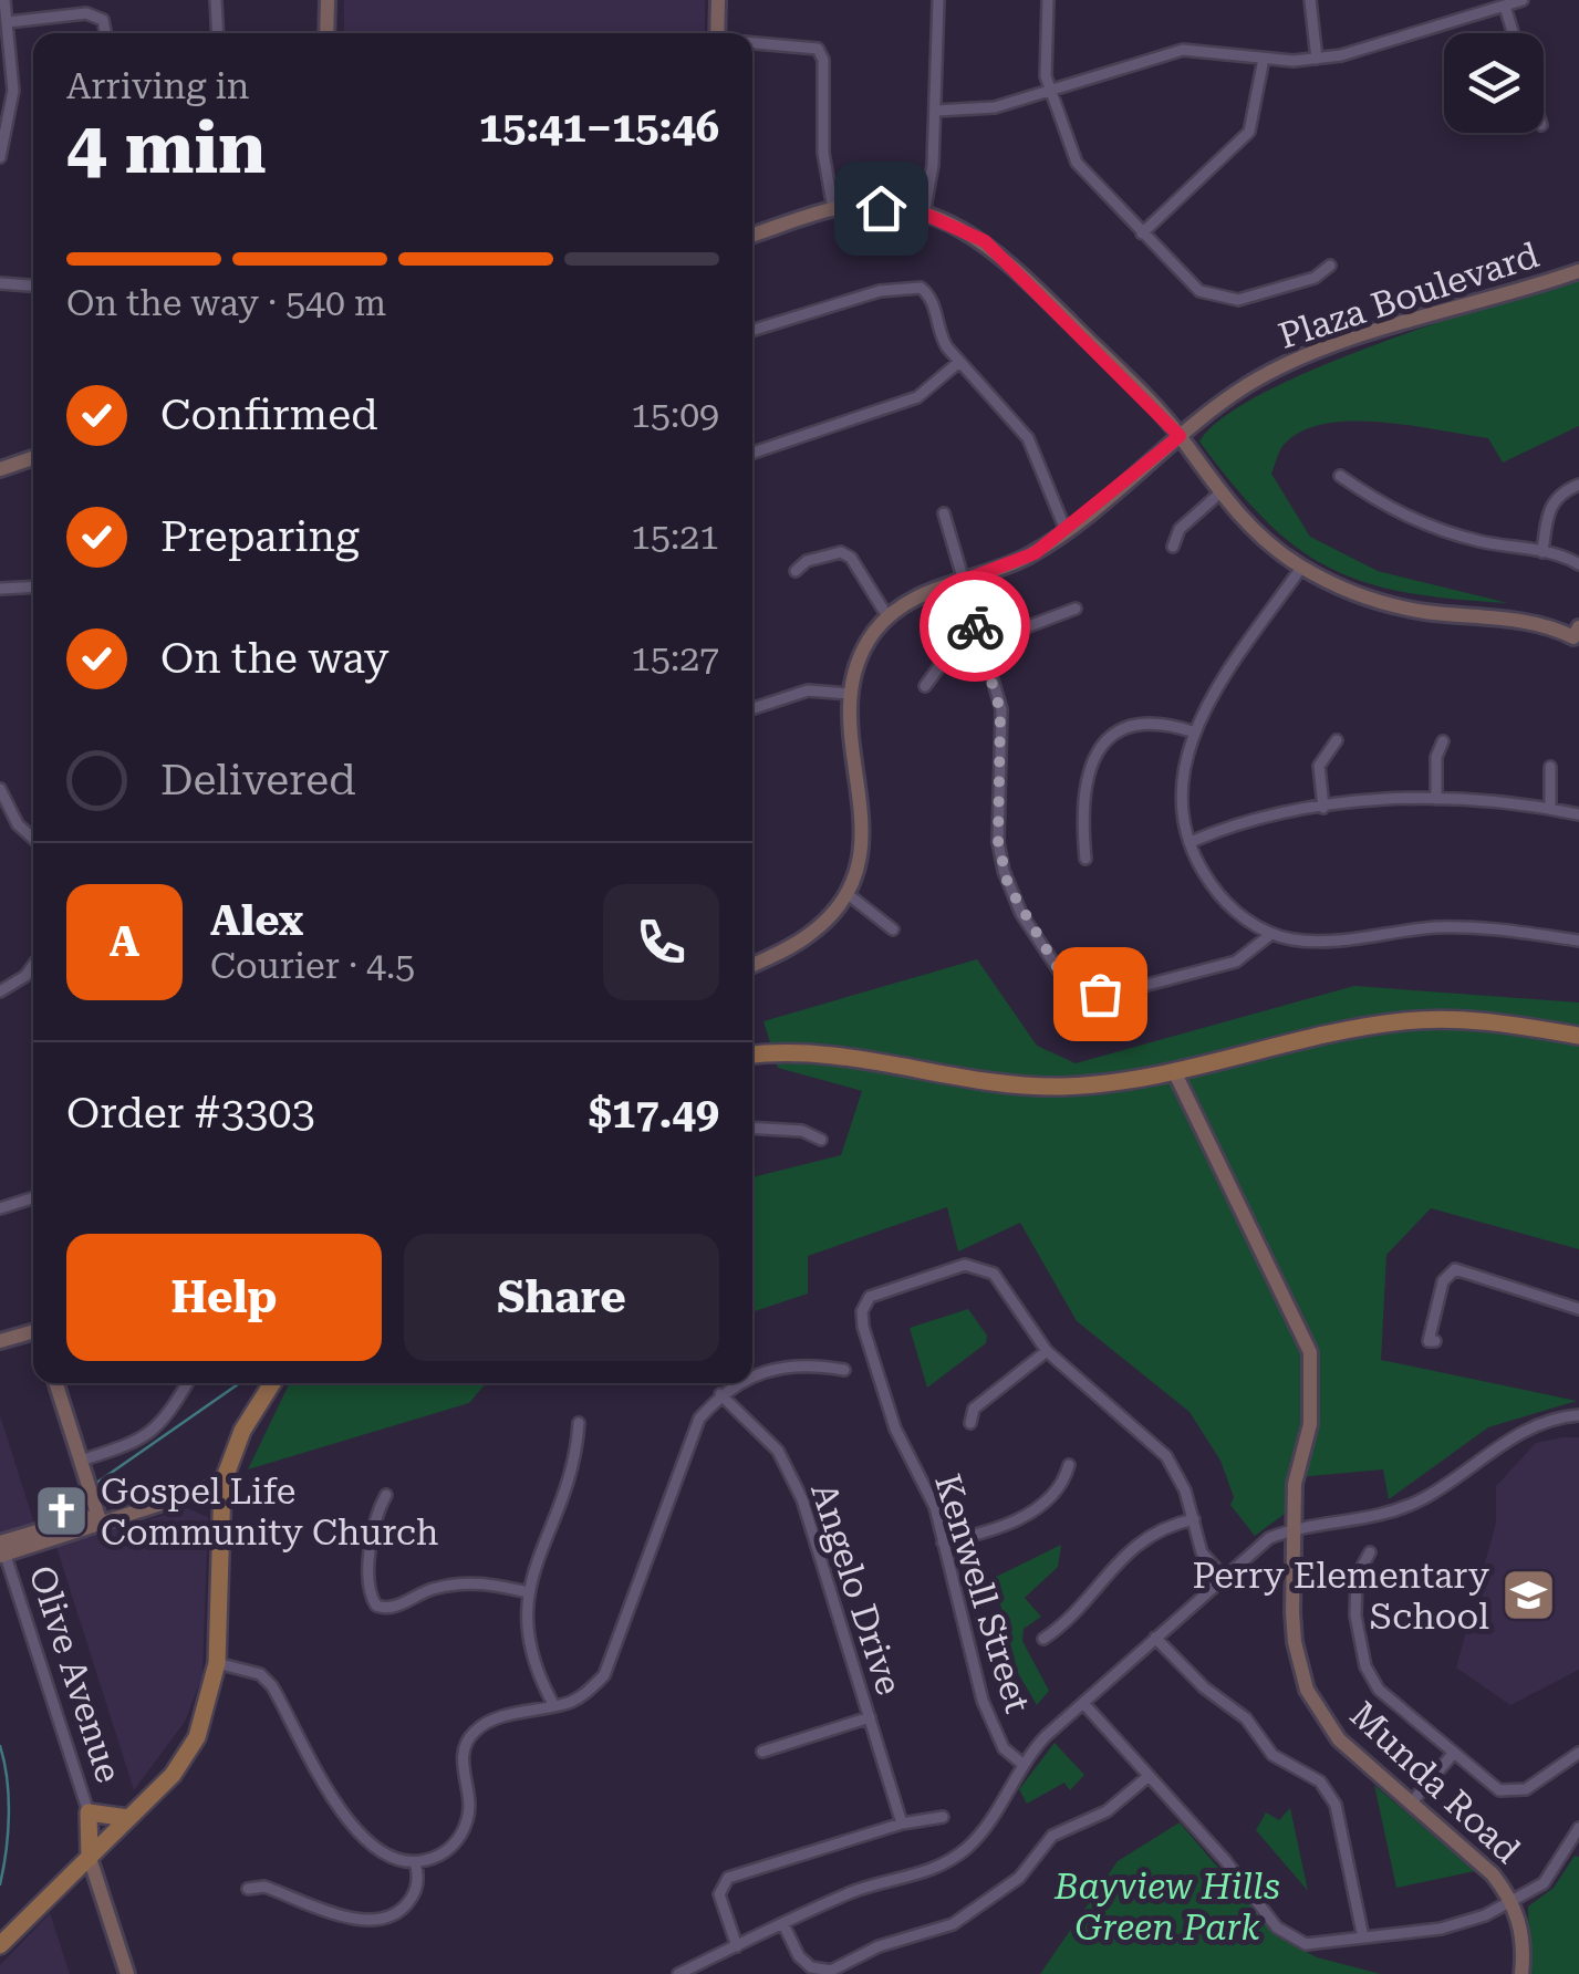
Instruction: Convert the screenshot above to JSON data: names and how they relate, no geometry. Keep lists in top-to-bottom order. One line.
{"streets":{"main road":["Plaza Boulevard","Munda Road"],"street":["Angelo Drive","Kenwell Street","Olive Avenue"]},"parks":["Bayview Hills Green Park"],"places":{"church":["Gospel Life Community Church"],"school or university":["Perry Elementary School"]},"page":{"heading":["4 min","Arriving in","15:41–15:46"],"panel":["Alex","Courier · 4.5","Order #3303","$17.49"],"bar":"On the way · 540 m","list":[["Confirmed","15:09"],["Preparing","15:21"],["On the way","15:27"],"Delivered"],"round":"A","buttons":["Help","Share"]}}
